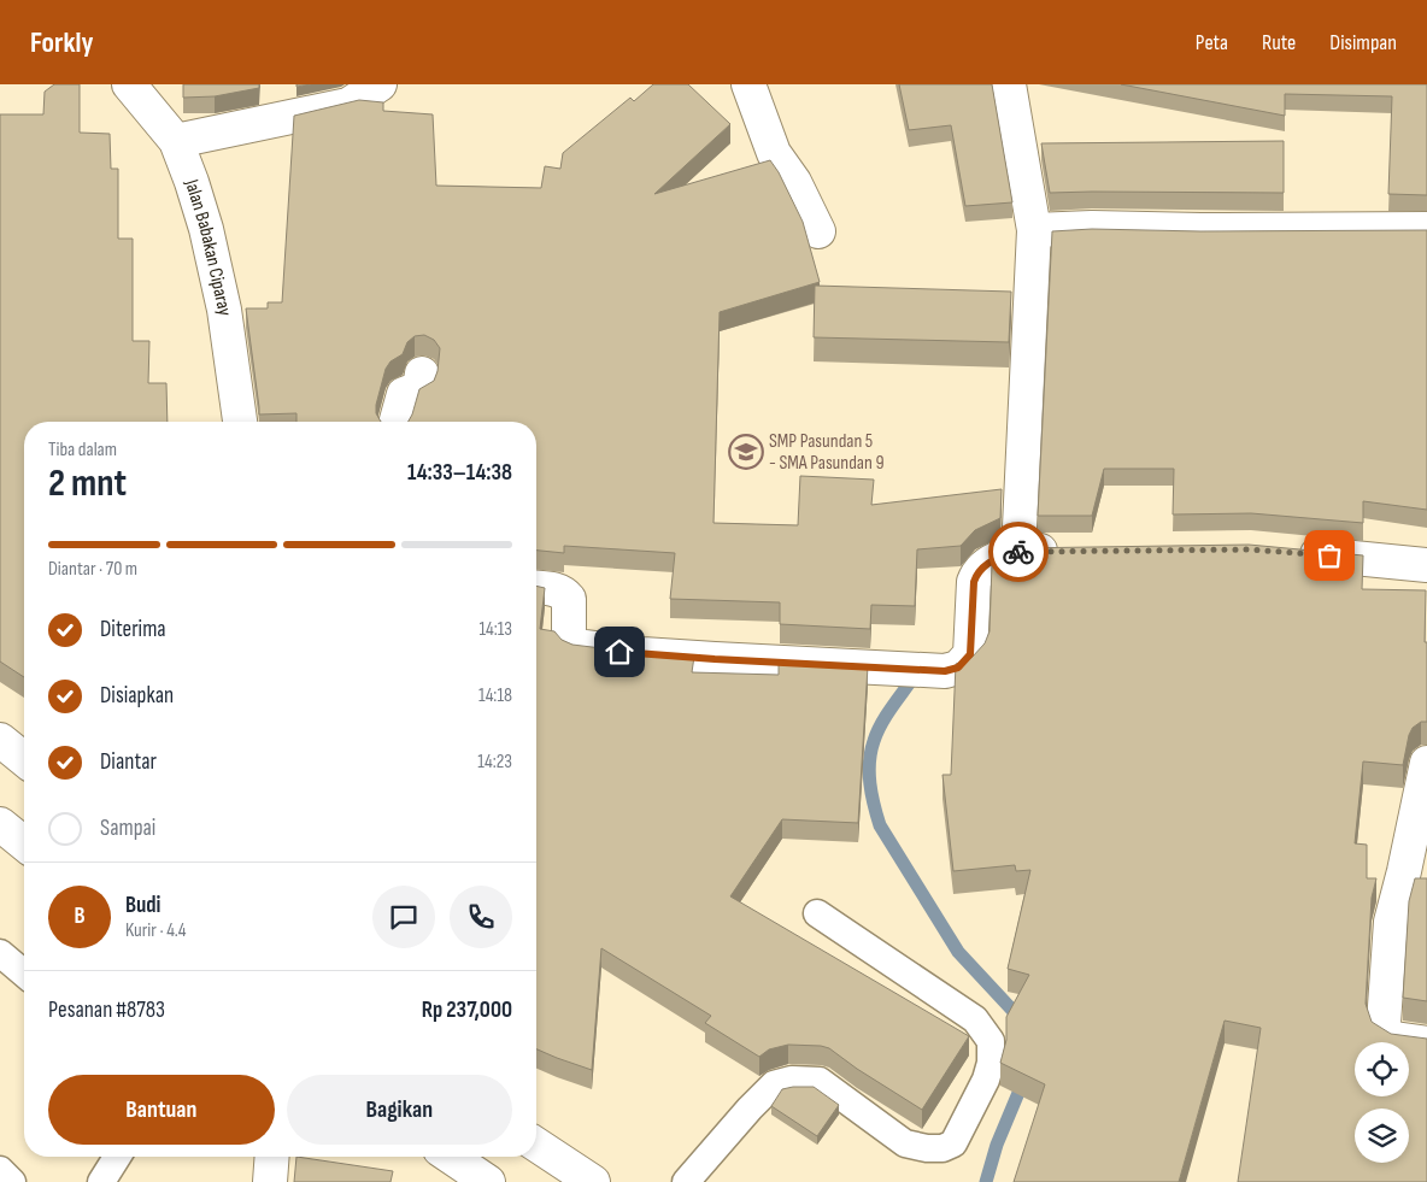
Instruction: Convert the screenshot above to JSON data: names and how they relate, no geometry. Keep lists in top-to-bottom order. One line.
{"streets":{"main road":["Jalan Babakan Ciparay"]},"places":{"school or university":["SMP Pasundan 5 - SMA Pasundan 9"]},"page":{"header":"Forkly","nav":["Peta","Rute","Disimpan"],"heading":["2 mnt","Tiba dalam","14:33–14:38"],"panel":["Budi","Kurir · 4.4","Pesanan #8783","Rp 237,000"],"bar":"Diantar · 70 m","list":[["Diterima","14:13"],["Disiapkan","14:18"],["Diantar","14:23"],"Sampai"],"round":"B","buttons":["Bantuan","Bagikan"]}}
